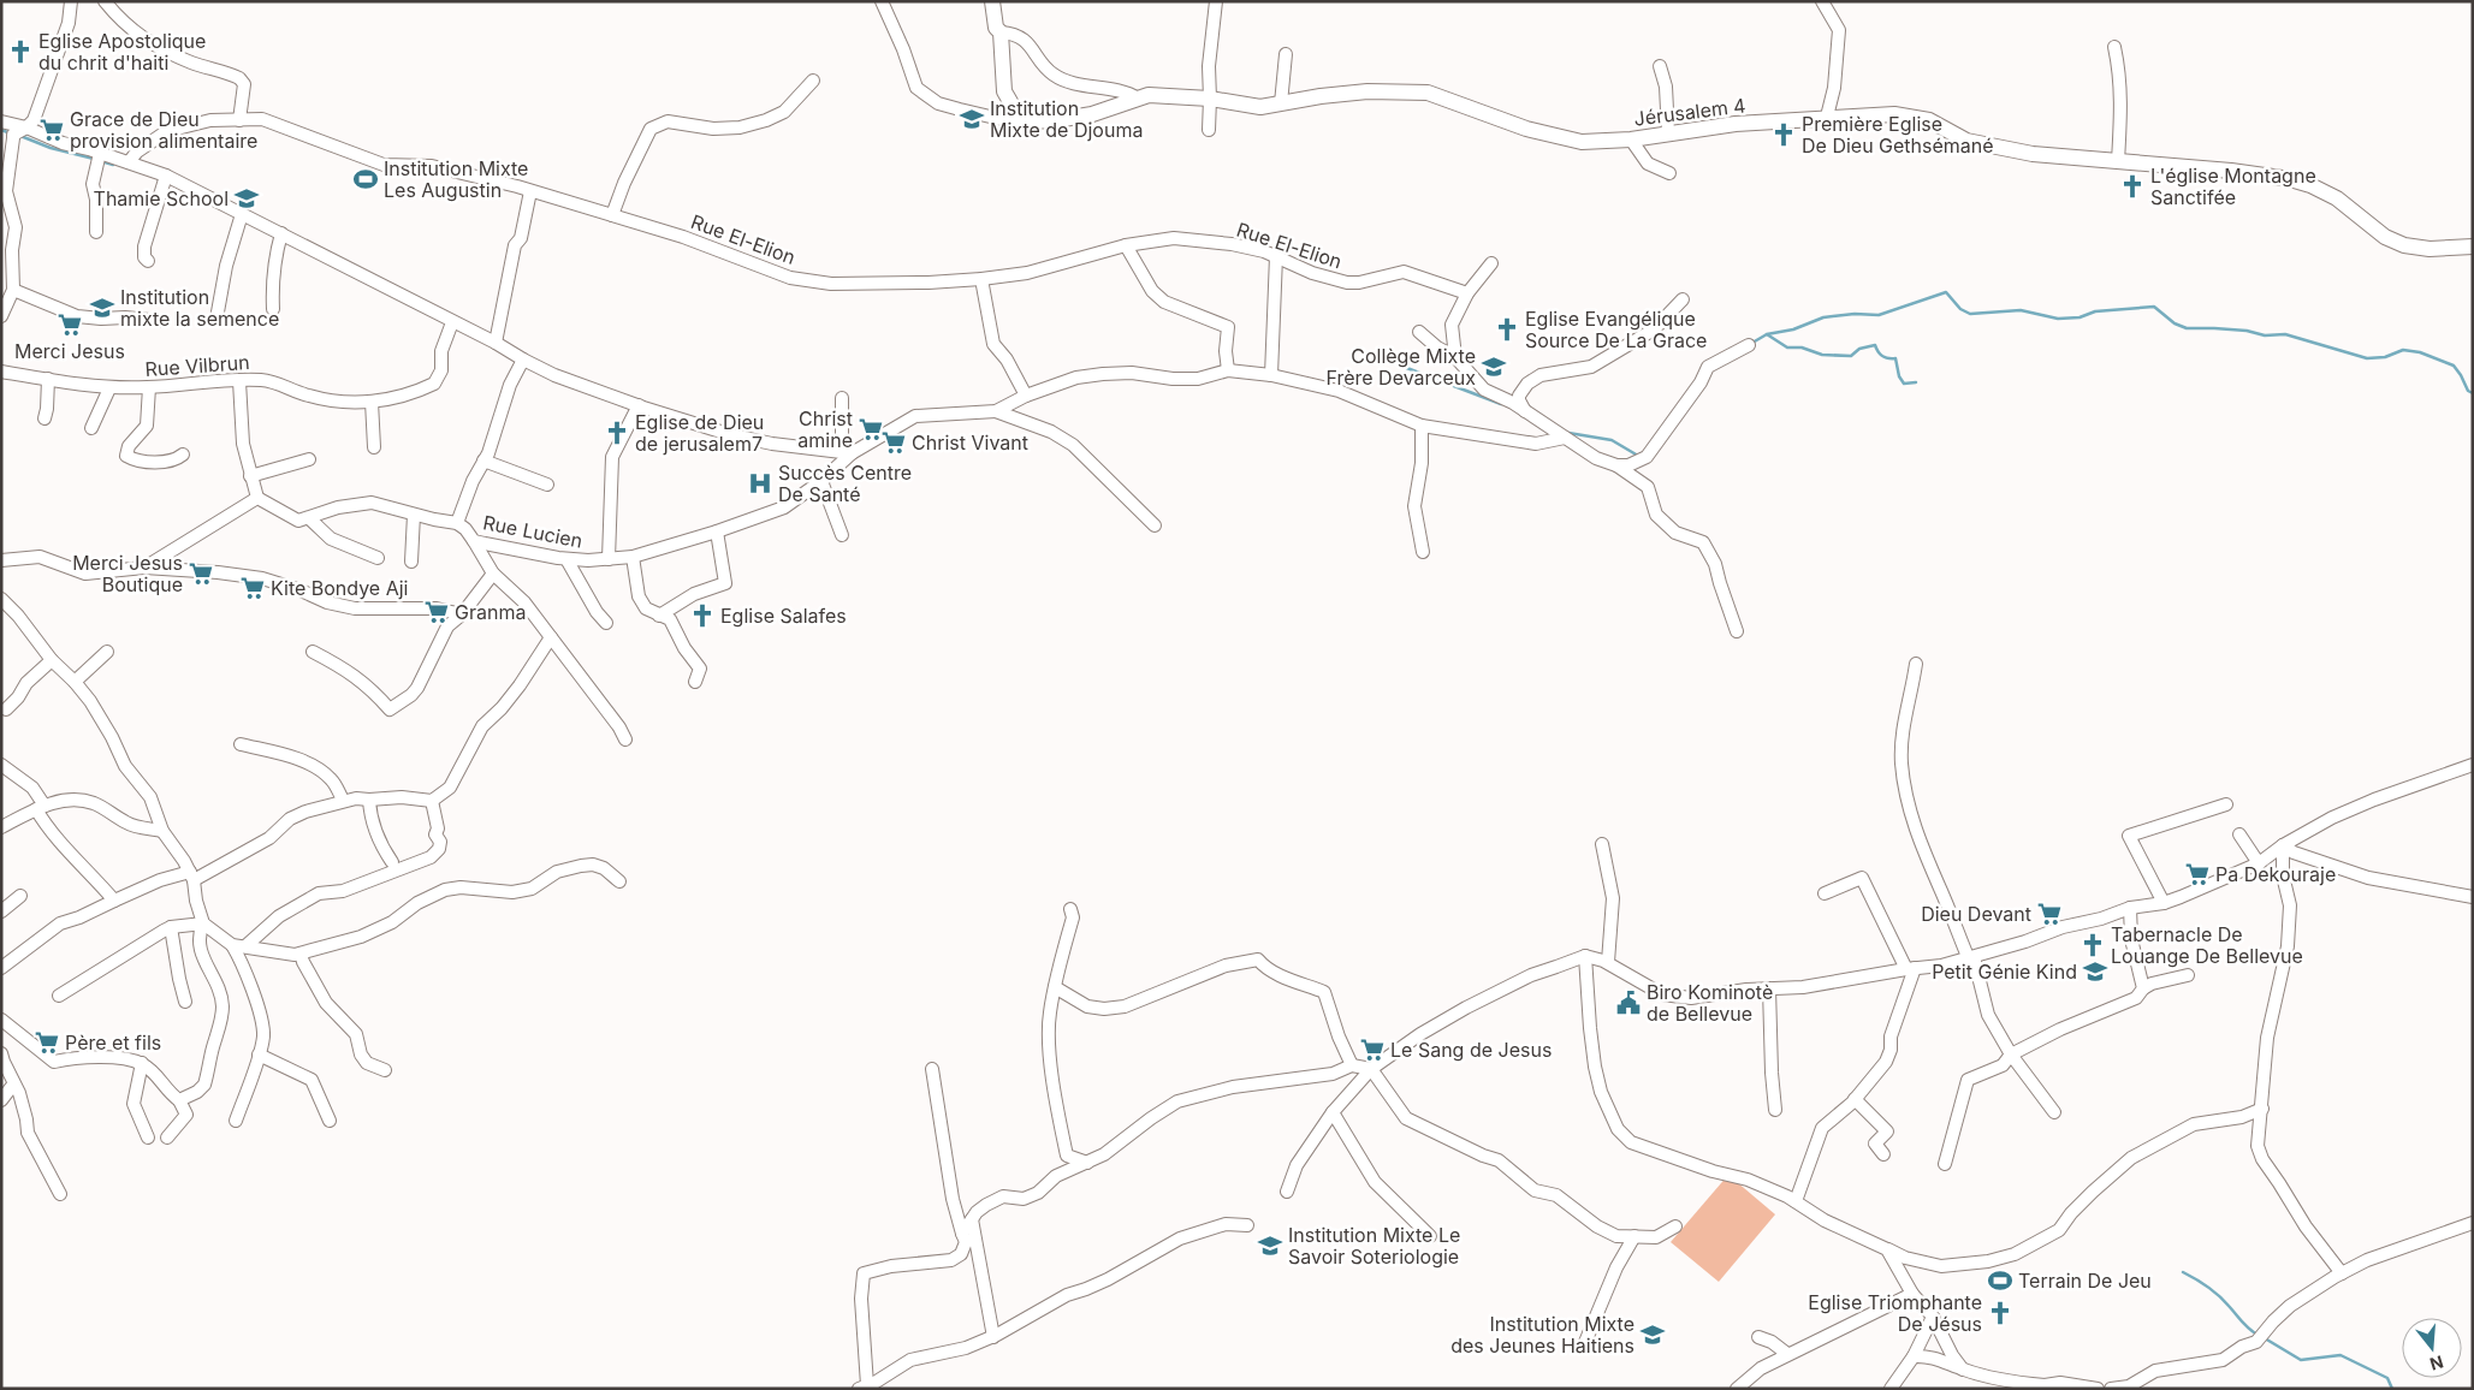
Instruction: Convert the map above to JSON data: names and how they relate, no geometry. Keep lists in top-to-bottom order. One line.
{"streets":{"street":["Jérusalem 4","Rue El-Elion","Rue Vilbrun","Rue Lucien"]},"places":{"church":["Eglise Apostolique du chrit d'haiti","Première Eglise De Dieu Gethsémané","L'église Montagne Sanctifée","Eglise Evangélique Source De La Grace","Eglise de Dieu de jerusalem7","Eglise Salafes","Tabernacle De Louange De Bellevue","Eglise Triomphante De Jésus"],"school or university":["Institution Mixte de Djouma","Thamie School","Institution mixte la semence","Collège Mixte Frère Devarceux","Petit Génie Kind","Institution Mixte Le Savoir Soteriologie","Institution Mixte des Jeunes Haitiens"],"supermarket":["Grace de Dieu provision alimentaire","Merci Jesus","Christ amine","Christ Vivant","Merci Jesus Boutique","Kite Bondye Aji","Granma","Pa Dekouraje","Dieu Devant","Père et fils","Le Sang de Jesus"],"sports":["Institution Mixte Les Augustin","Terrain De Jeu"],"hospital":["Succès Centre De Santé"],"public building":["Biro Kominotè de Bellevue"]},"north":"bottom"}
